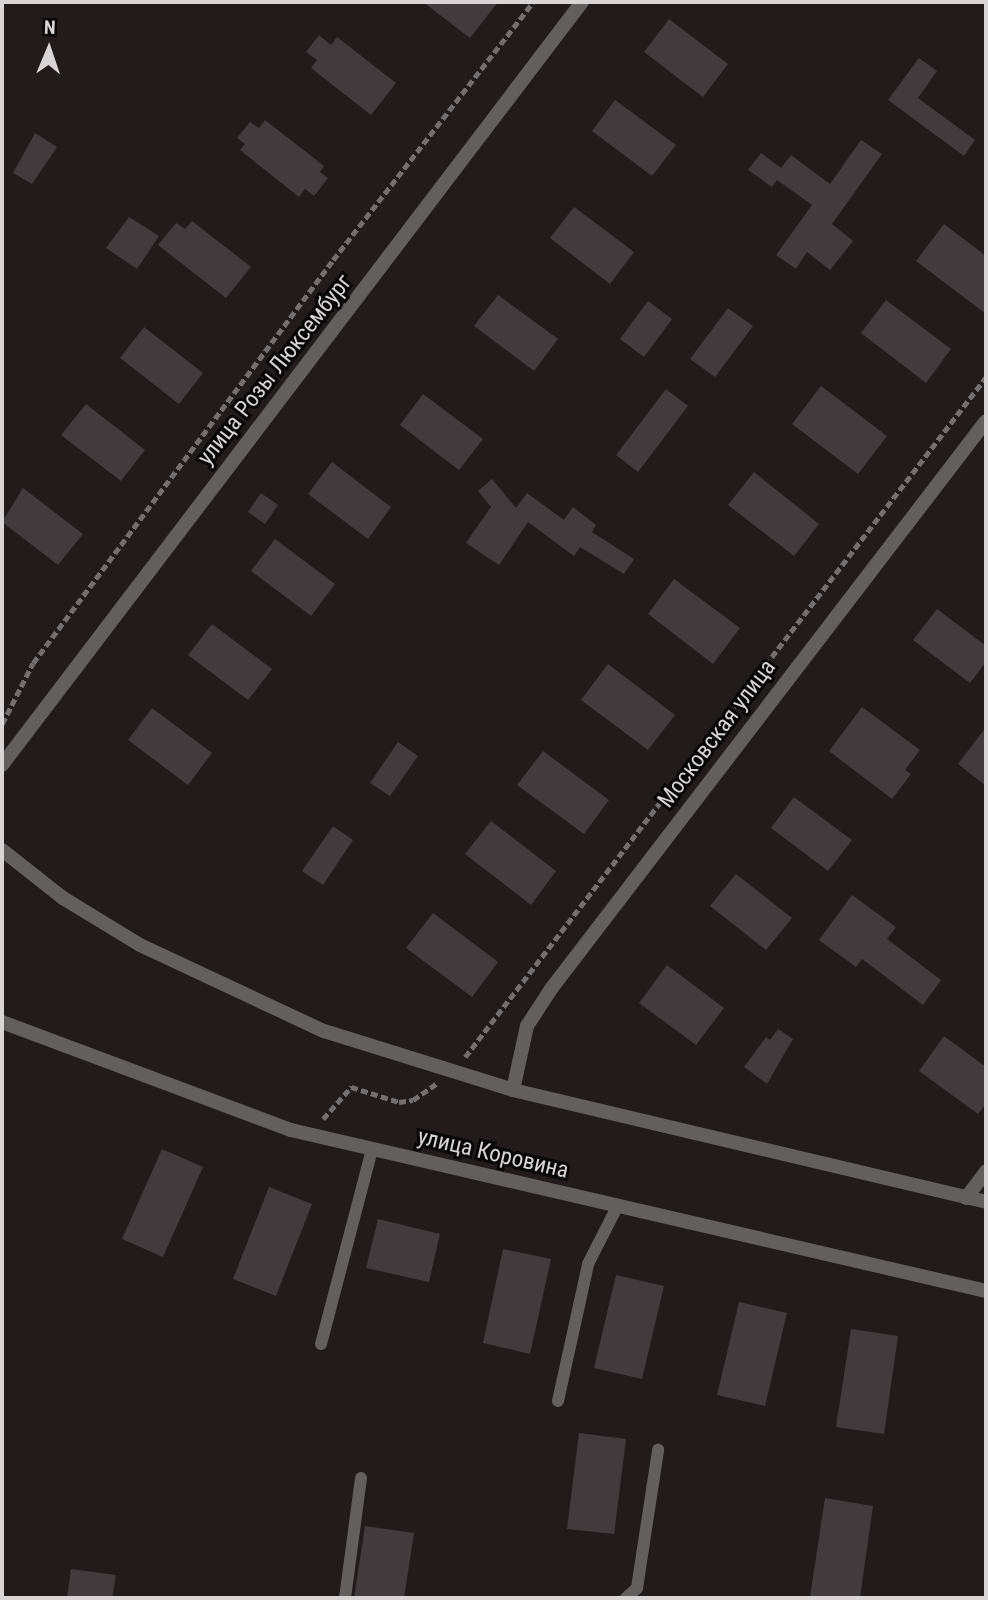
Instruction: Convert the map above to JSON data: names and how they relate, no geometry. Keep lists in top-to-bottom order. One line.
{"streets":{"street":["улица Розы Люксембург","Московская улица","улица Коровина"]},"north":"top"}
